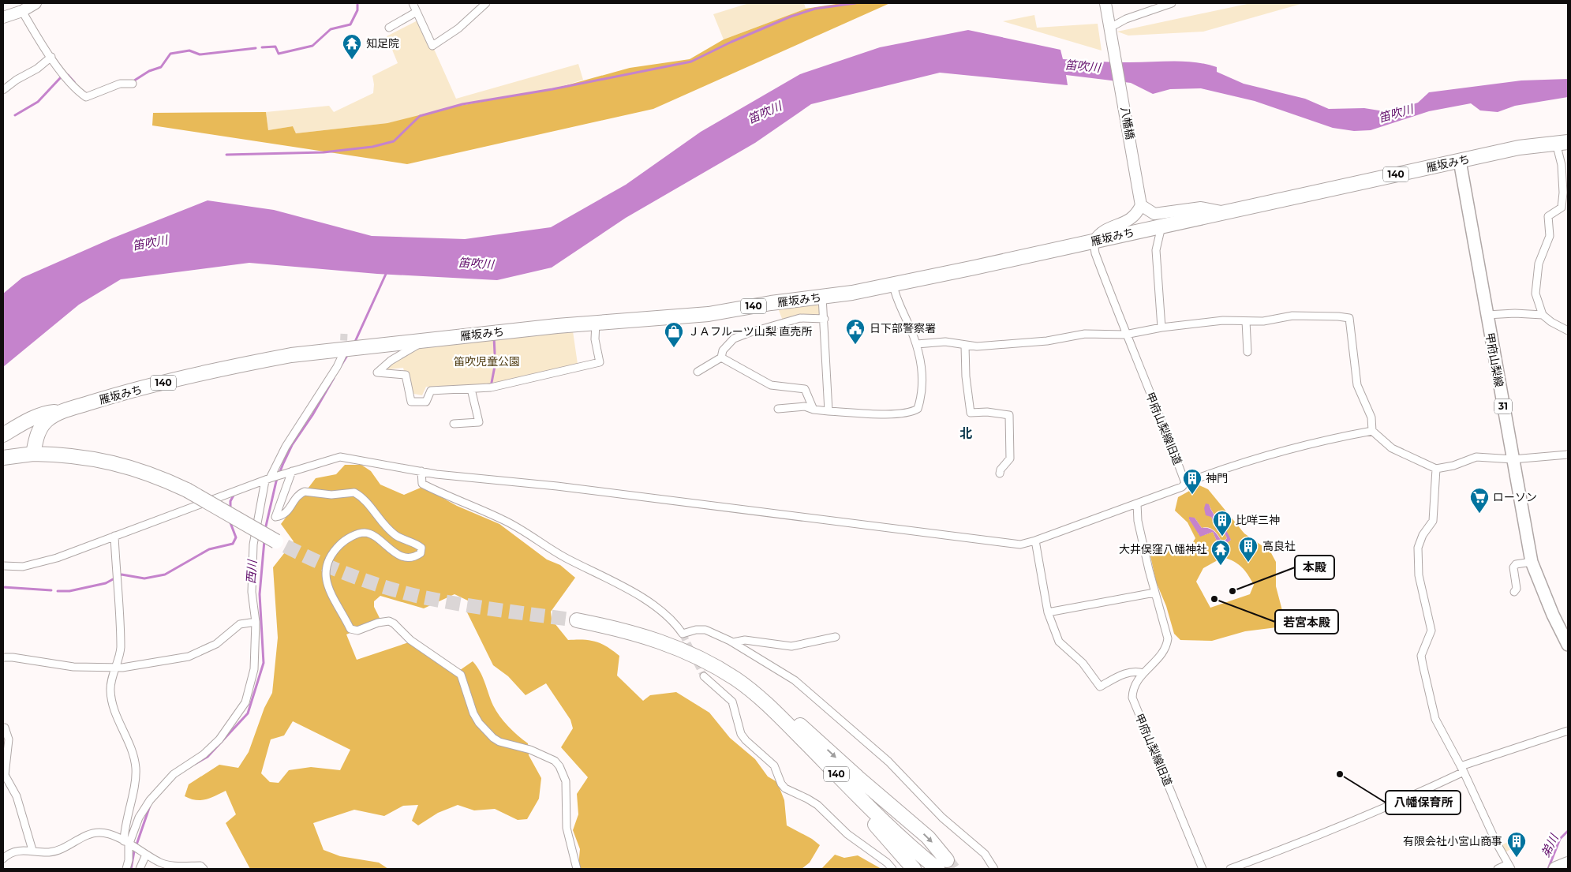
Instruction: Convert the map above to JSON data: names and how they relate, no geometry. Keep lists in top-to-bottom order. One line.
{"streets":{"highway":["雁坂みち","140"],"main road":["八幡橋","甲府山梨線","31"],"street":["甲府山梨線旧道"]},"crossings":[["雁坂みち","甲府山梨線"],["雁坂みち","甲府山梨線旧道"]],"districts":["北"],"water":["笛吹川","西川","弟川"],"parks":["笛吹児童公園"],"places":{"temple":["知足院","大井俣窪八幡神社"],"public building":["日下部警察署"],"shop":["ＪＡフルーツ山梨 直売所"],"building":["神門","比咩三神","高良社","有限会社小宮山商事"],"supermarket":["ローソン"],"other":["本殿","若宮本殿","八幡保育所"]}}
